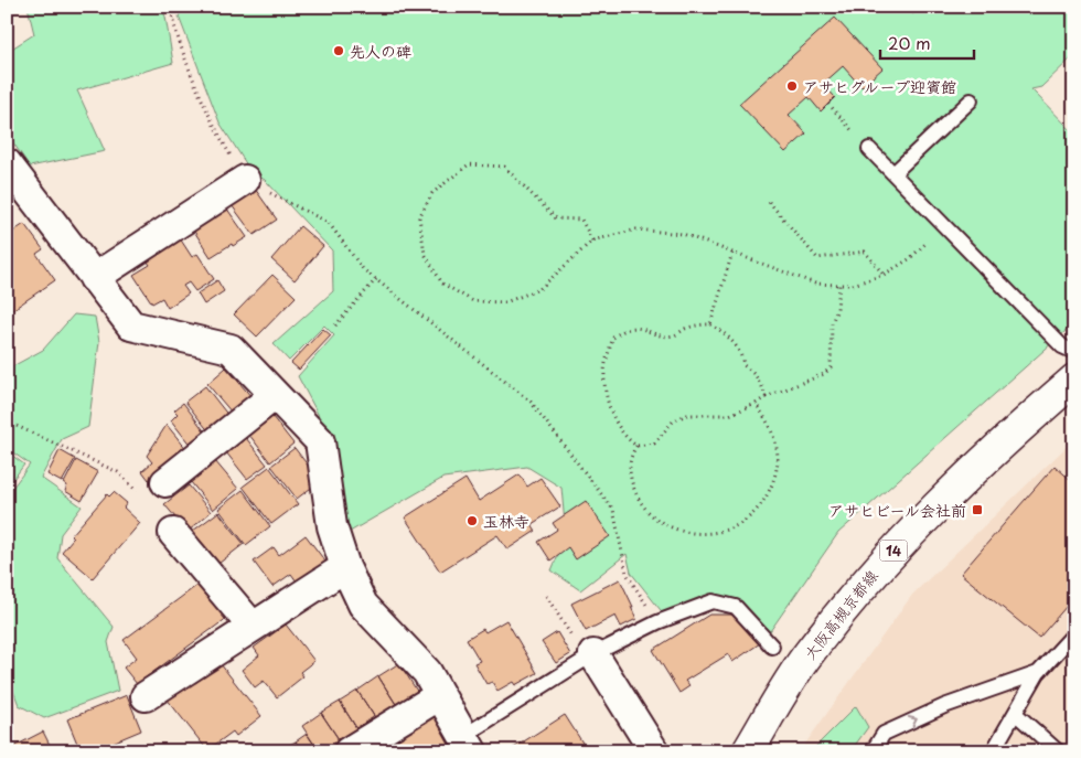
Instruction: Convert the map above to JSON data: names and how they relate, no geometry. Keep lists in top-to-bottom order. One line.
{"streets":{"main road":["14","大阪高槻京都線"]},"places":{"other":["先人の碑","アサヒグループ迎賓館","玉林寺"],"transit":["アサヒビール会社前"]},"scale_bar":"20 m"}
